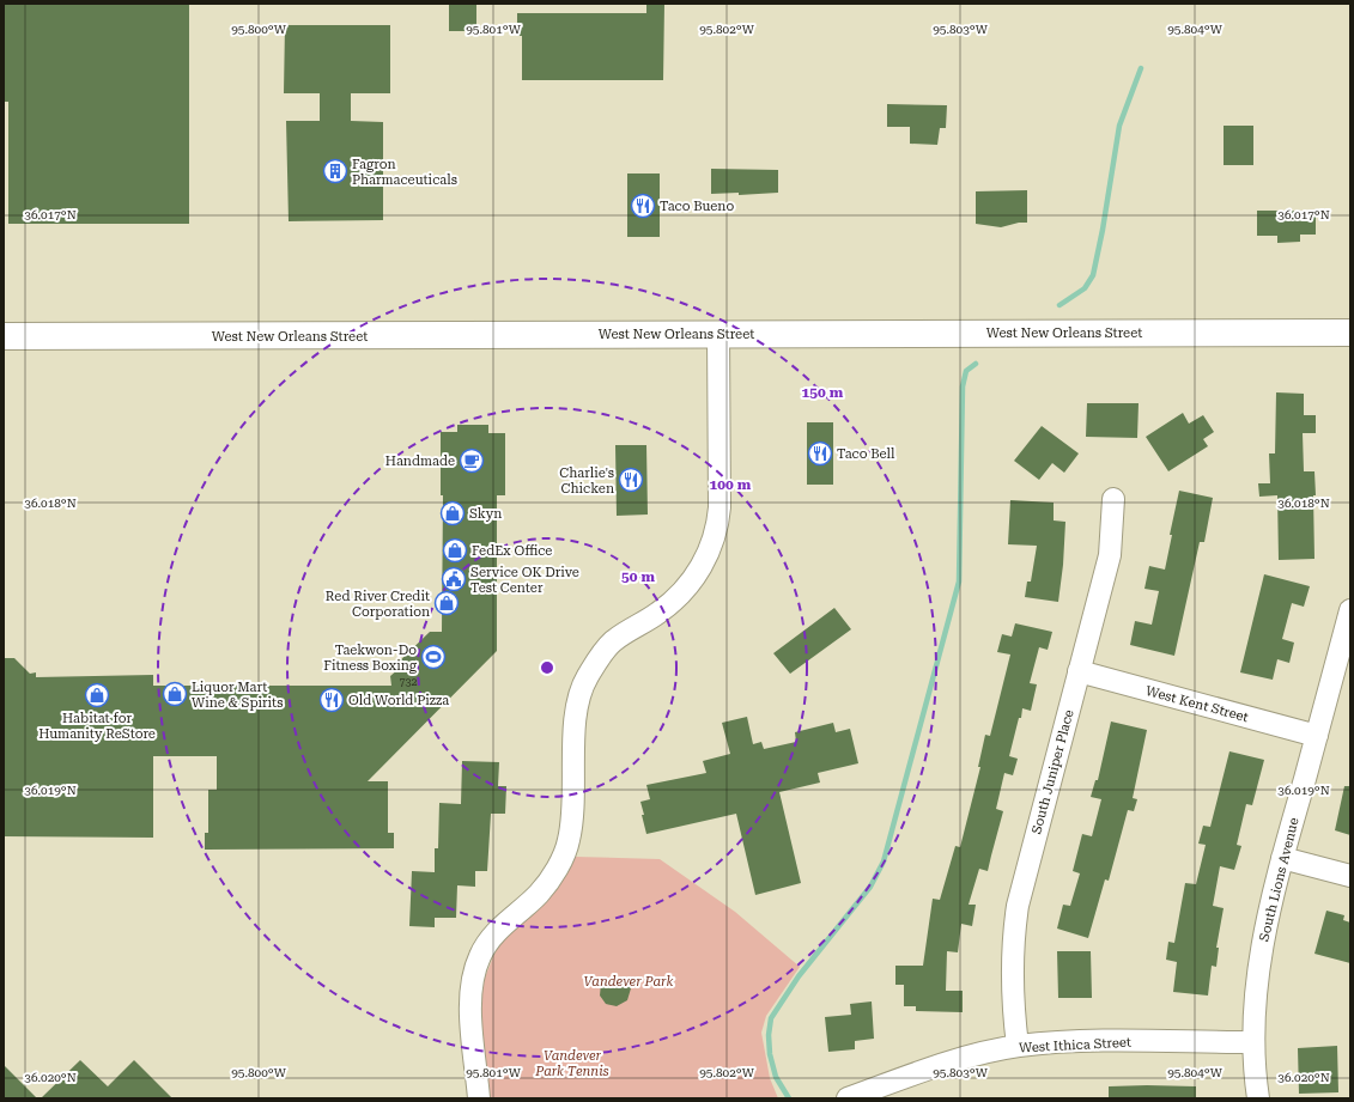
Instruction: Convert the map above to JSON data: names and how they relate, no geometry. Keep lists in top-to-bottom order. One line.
{"streets":{"main road":["West New Orleans Street"],"street":["West Kent Street","South Juniper Place","South Lions Avenue","West Ithica Street"]},"crossings":[["West Kent Street","South Juniper Place"],["West Kent Street","South Lions Avenue"],["South Juniper Place","West Ithica Street"],["South Lions Avenue","West Ithica Street"]],"parks":["Vandever Park","Vandever Park Tennis"],"places":{"building":["Fagron Pharmaceuticals"],"restaurant":["Taco Bueno","Taco Bell","Charlie's Chicken","Old World Pizza"],"cafe":["Handmade"],"shop":["Skyn","FedEx Office","Red River Credit Corporation","Liquor Mart Wine & Spirits","Habitat for Humanity ReStore"],"public building":["Service OK Drive Test Center"],"sports":["Taekwon-Do Fitness Boxing"]},"house_numbers":["732"],"coordinates":["95.800°W","95.801°W","95.802°W","95.803°W","95.804°W","36.017°N","36.018°N","36.019°N","36.020°N"],"rings":["150 m","100 m","50 m"]}
